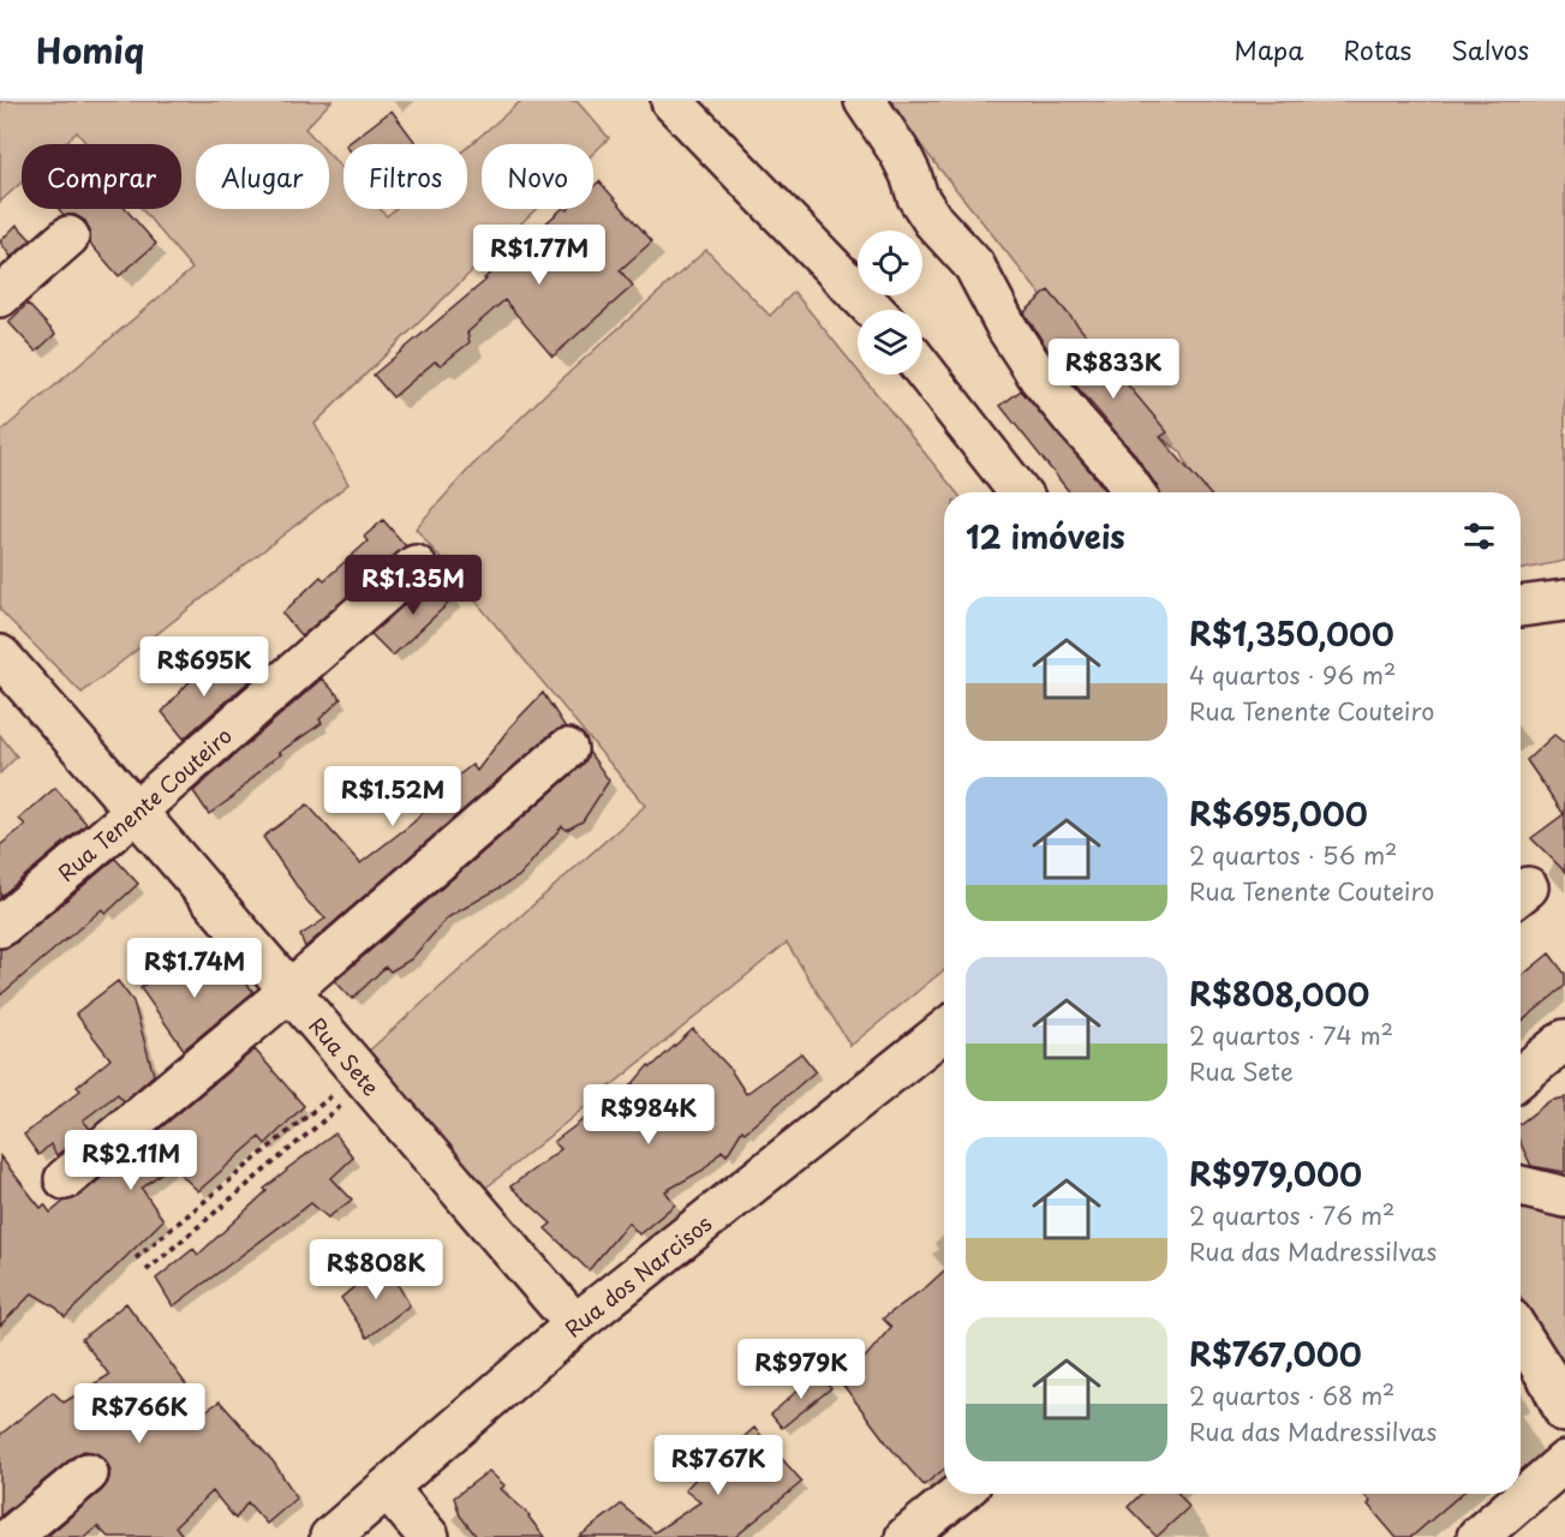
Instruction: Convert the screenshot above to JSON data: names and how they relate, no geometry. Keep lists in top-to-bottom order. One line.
{"streets":{"street":["Rua Tenente Couteiro","Rua Sete","Rua dos Narcisos"]},"crossings":[["Rua Tenente Couteiro","Rua Sete"],["Rua Sete","Rua dos Narcisos"]],"page":{"header":"Homiq","nav":["Mapa","Rotas","Salvos"],"chip":["Comprar","Alugar","Filtros","Novo"],"price":["R$1.77M","R$833K","R$1.35M","R$695K","R$1.52M","R$1.74M","R$984K","R$2.11M","R$808K","R$979K","R$766K","R$767K"],"heading":"12 imóveis","list":[{"name":"R$1,350,000","note":"4 quartos · 96 m² · Rua Tenente Couteiro"},{"name":"R$695,000","note":"2 quartos · 56 m² · Rua Tenente Couteiro"},{"name":"R$808,000","note":"2 quartos · 74 m² · Rua Sete"},{"name":"R$979,000","note":"2 quartos · 76 m² · Rua das Madressilvas"},{"name":"R$767,000","note":"2 quartos · 68 m² · Rua das Madressilvas"}]}}
